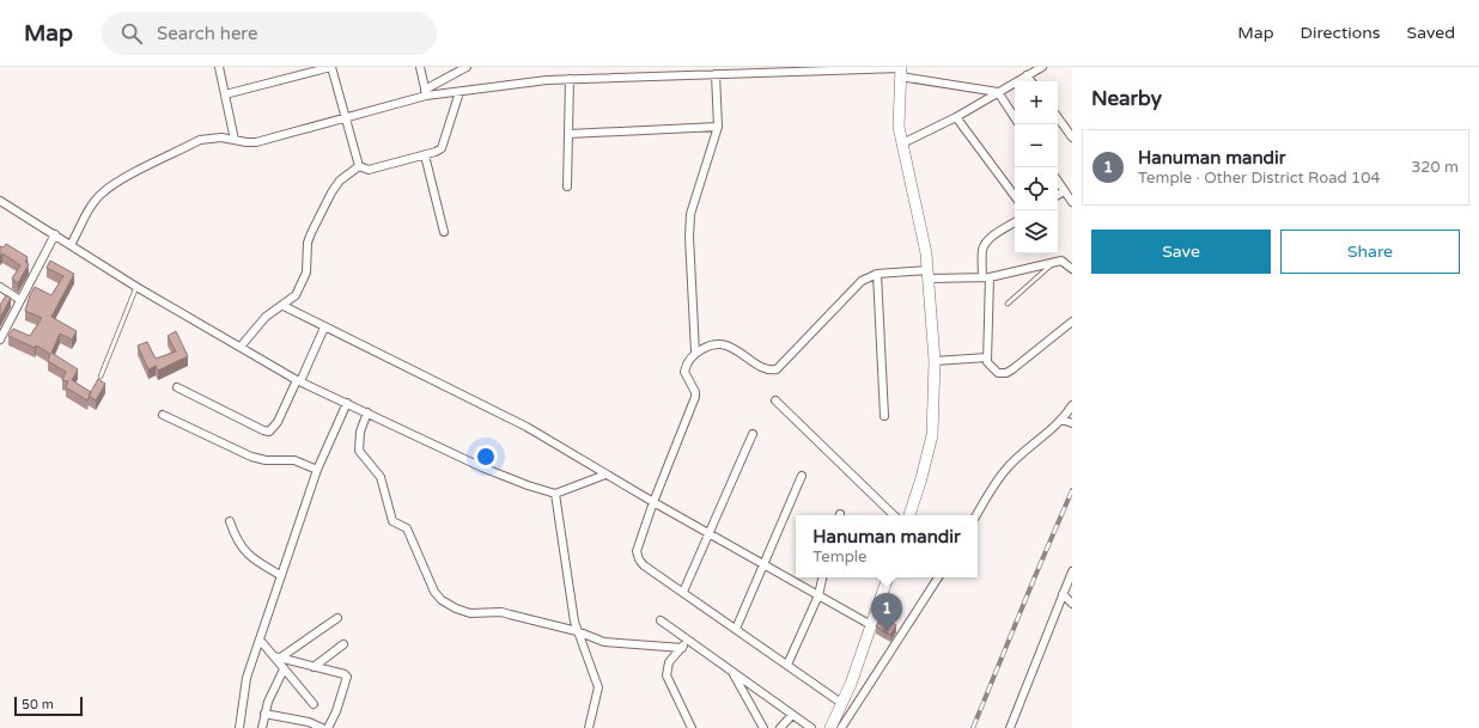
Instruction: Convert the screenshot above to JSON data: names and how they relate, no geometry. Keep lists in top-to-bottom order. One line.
{"scale_bar":"50 m","page":{"header":"Map","search":"Search here","nav":["Map","Directions","Saved"],"heading":"Nearby","map_buttons":["+","−"],"list":[{"mark":"1","name":"Hanuman mandir","note":"Temple · Other District Road 104","value":"320 m"}],"buttons":["Save","Share"],"popup":["Hanuman mandir","Temple"],"pins":"1","scale":"50 m"}}
